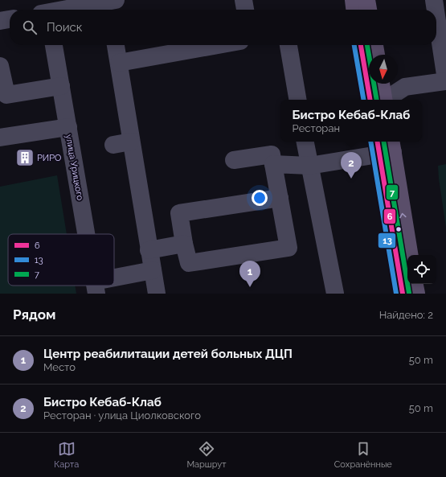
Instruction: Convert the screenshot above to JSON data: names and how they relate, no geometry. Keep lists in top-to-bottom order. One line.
{"streets":{"street":["улица Урицкого"]},"places":{"building":["РИРО"]},"lines":["transit line 6","transit line 13","transit line 7"],"legend":["6","13","7"],"north":"bottom","page":{"search":"Поиск","popup":["Бистро Кебаб-Клаб","Ресторан"],"pins":["2","1"],"heading":["Рядом","Найдено: 2"],"list":[{"mark":"1","name":"Центр реабилитации детей больных ДЦП","note":"Место","value":"50 m"},{"mark":"2","name":"Бистро Кебаб-Клаб","note":"Ресторан · улица Циолковского","value":"50 m"}],"nav":["Карта","Маршрут","Сохранённые"]}}
